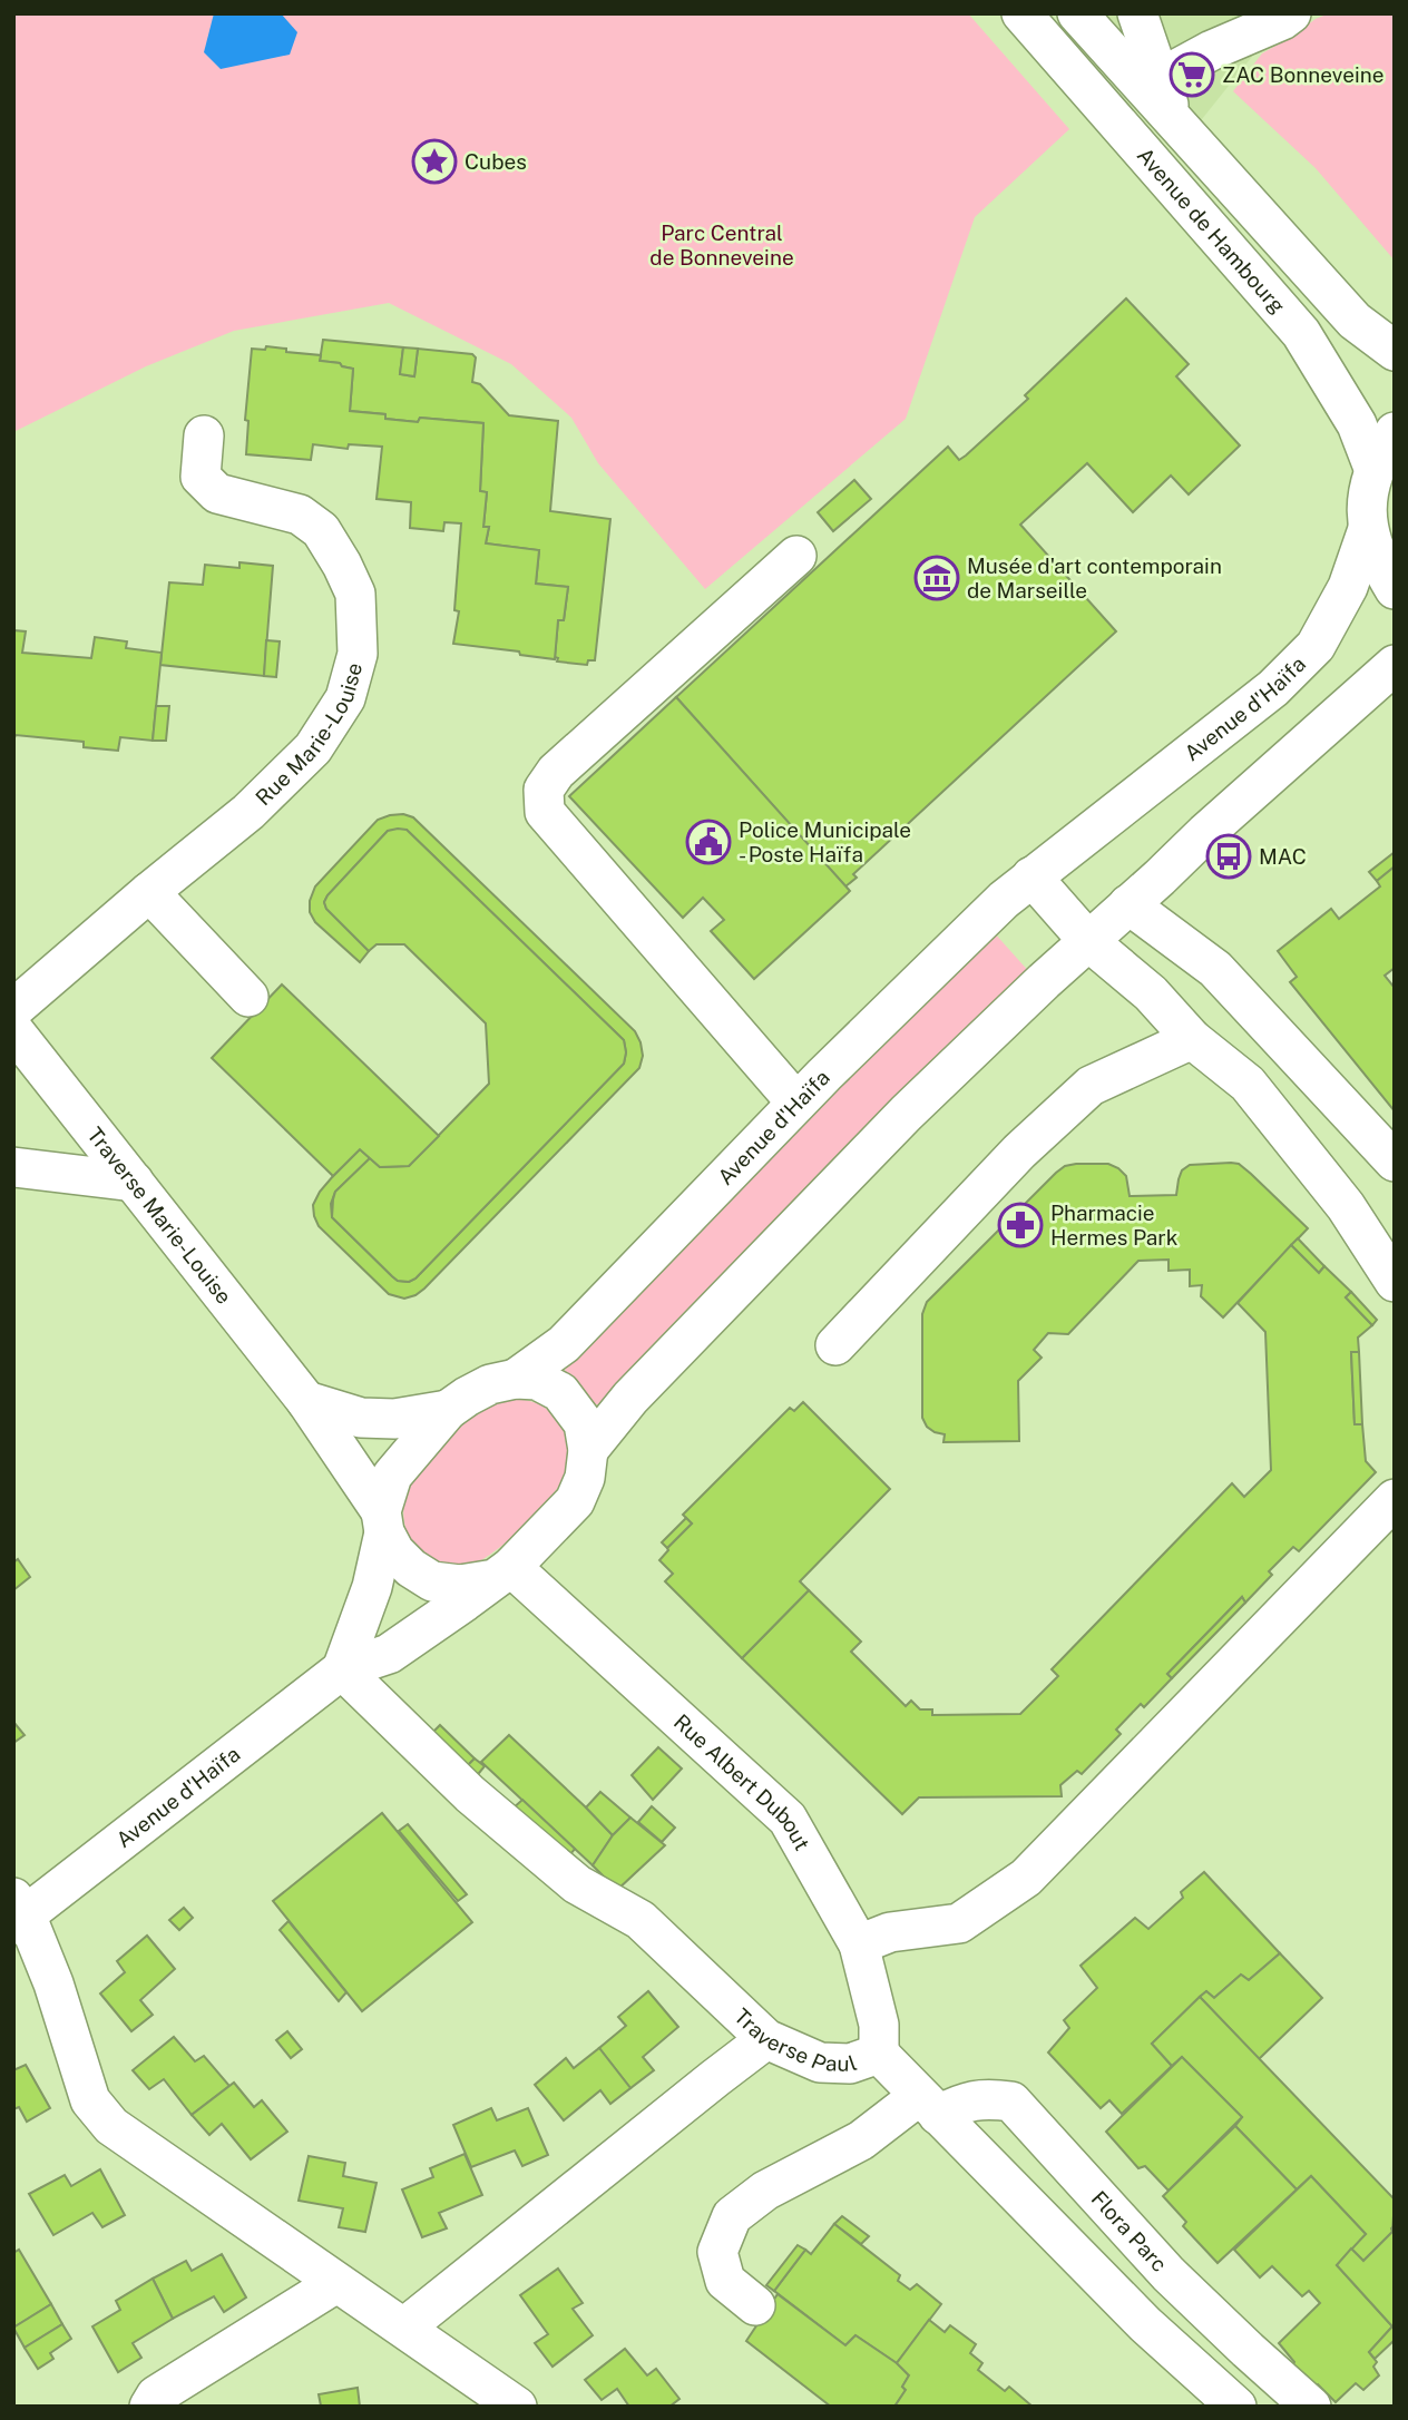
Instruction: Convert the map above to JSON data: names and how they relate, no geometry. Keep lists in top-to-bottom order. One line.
{"streets":{"street":["Avenue de Hambourg","Avenue d'Haïfa","Rue Marie-Louise","Traverse Marie-Louise","Rue Albert Dubout","Traverse Paul","Flora Parc"]},"crossings":[["Avenue d'Haïfa","Traverse Marie-Louise"],["Avenue d'Haïfa","Rue Albert Dubout"],["Avenue d'Haïfa","Traverse Paul"],["Traverse Marie-Louise","Rue Albert Dubout"],["Rue Albert Dubout","Traverse Paul"],["Traverse Paul","Flora Parc"]],"parks":["Parc Central de Bonneveine"],"places":{"supermarket":["ZAC Bonneveine"],"place":["Cubes"],"museum":["Musée d'art contemporain de Marseille"],"public building":["Police Municipale - Poste Haïfa"],"bus stop":["MAC"],"pharmacy":["Pharmacie Hermes Park"]}}
